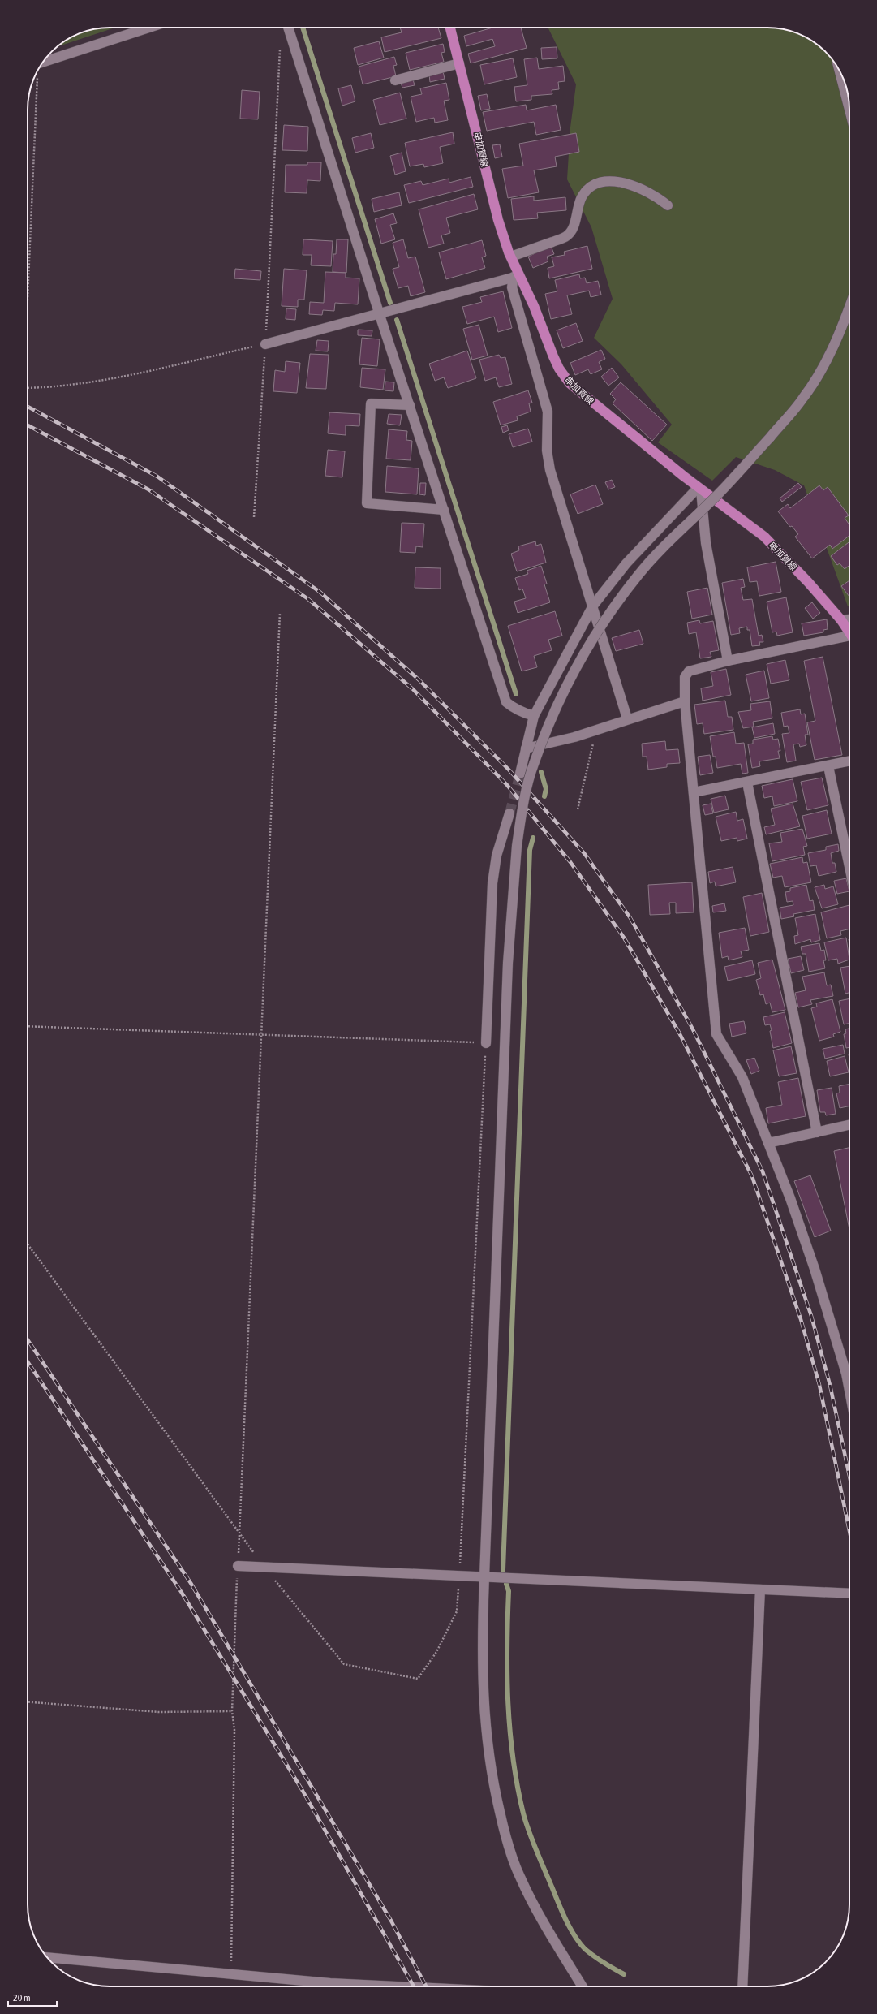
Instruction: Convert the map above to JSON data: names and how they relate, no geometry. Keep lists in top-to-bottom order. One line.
{"streets":{"main road":["串加賀線"]},"scale_bar":"20 m"}
